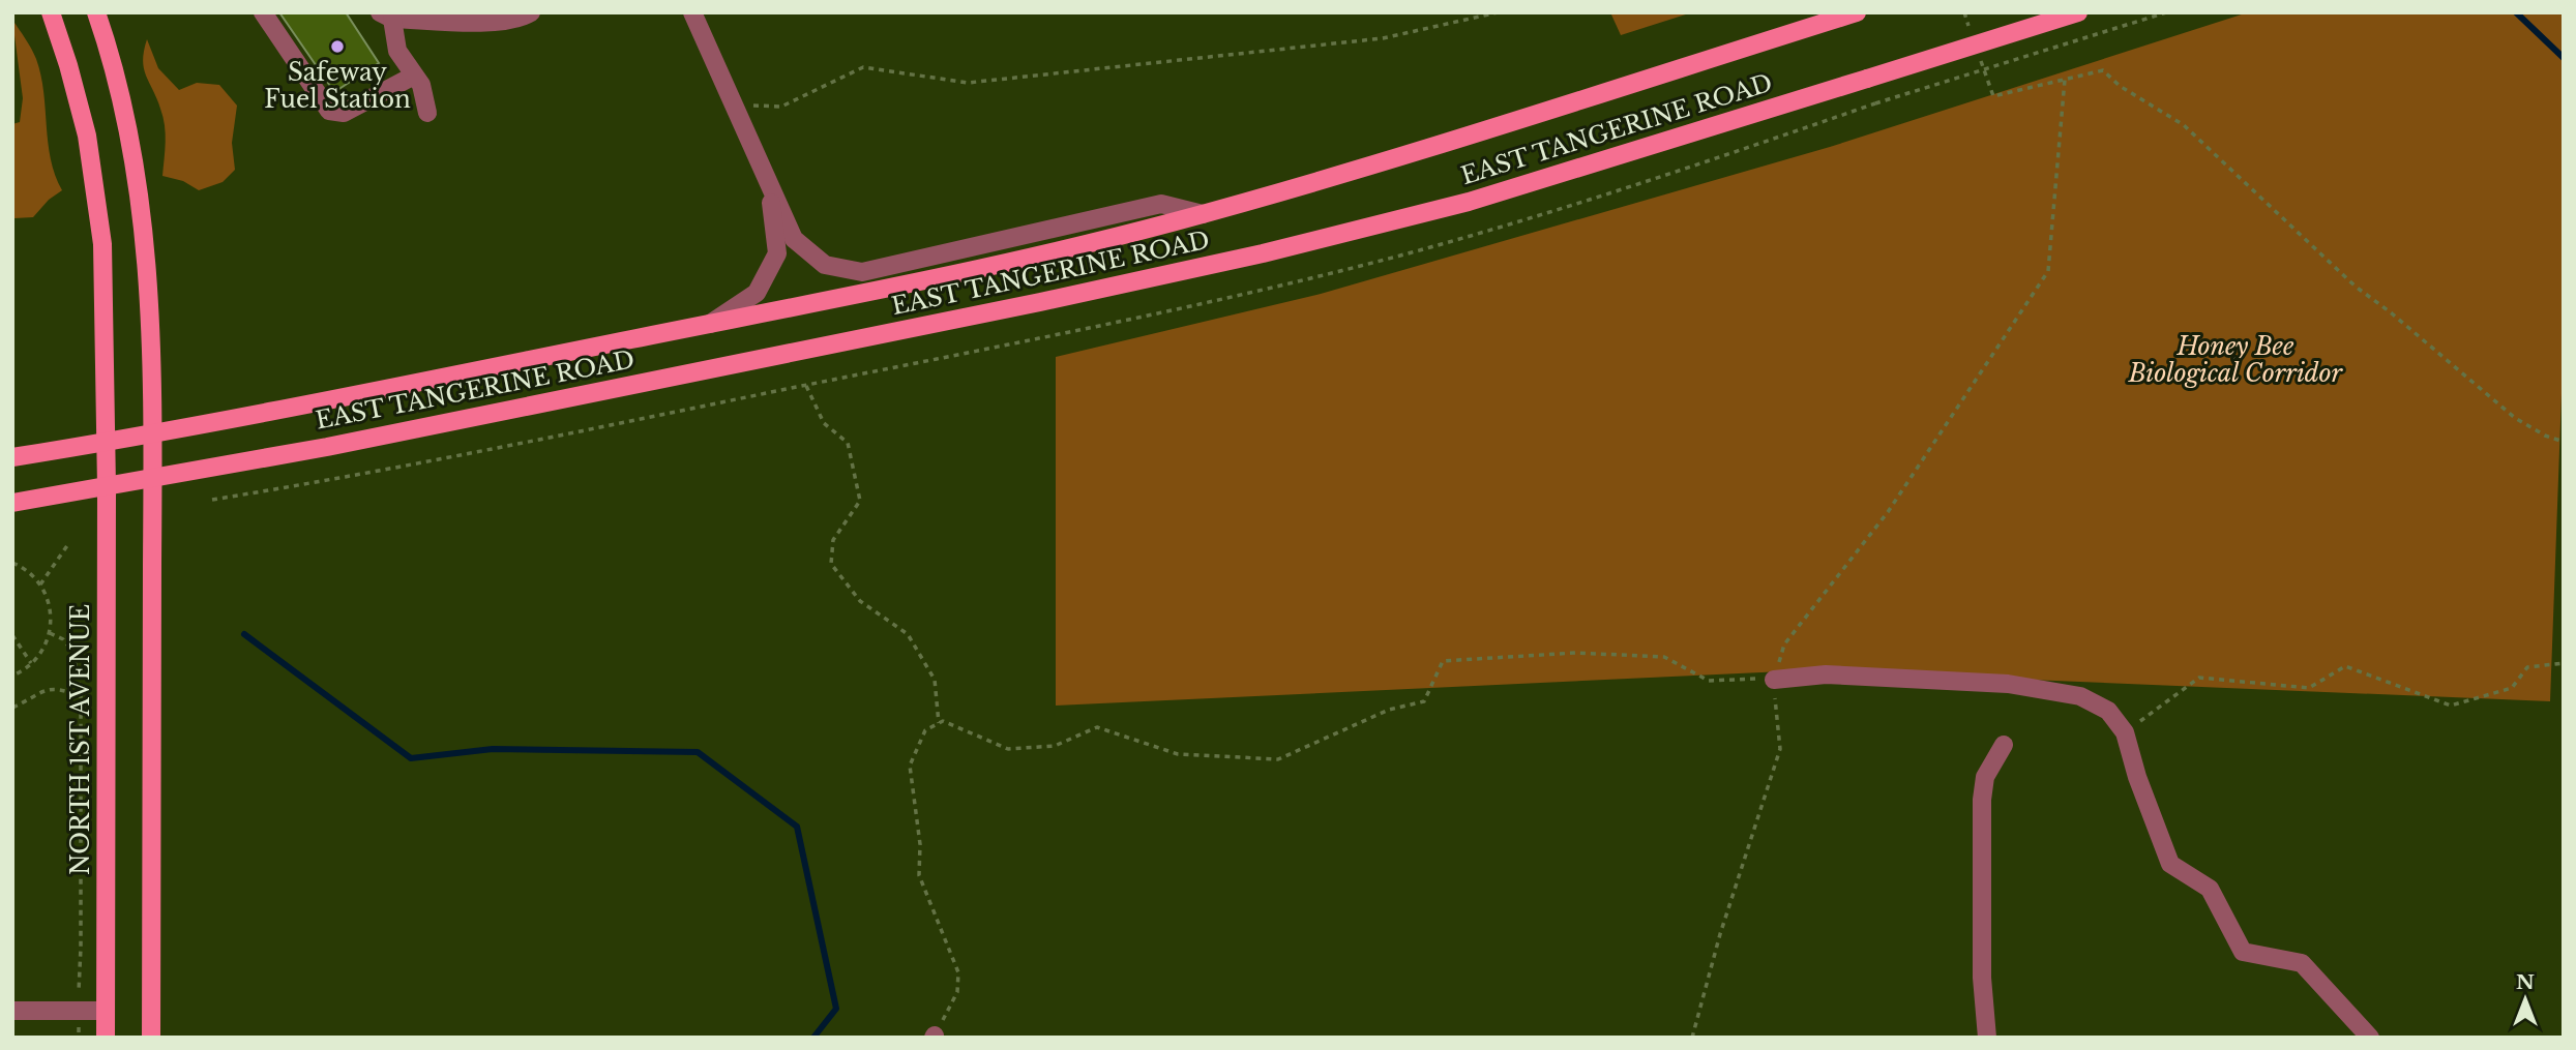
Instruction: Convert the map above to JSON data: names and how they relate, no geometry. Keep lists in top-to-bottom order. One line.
{"streets":{"main road":["EAST TANGERINE ROAD","NORTH 1ST AVENUE"]},"crossings":[["EAST TANGERINE ROAD","NORTH 1ST AVENUE"]],"parks":["Honey Bee Biological Corridor"],"places":["Safeway Fuel Station"],"north":"top"}
